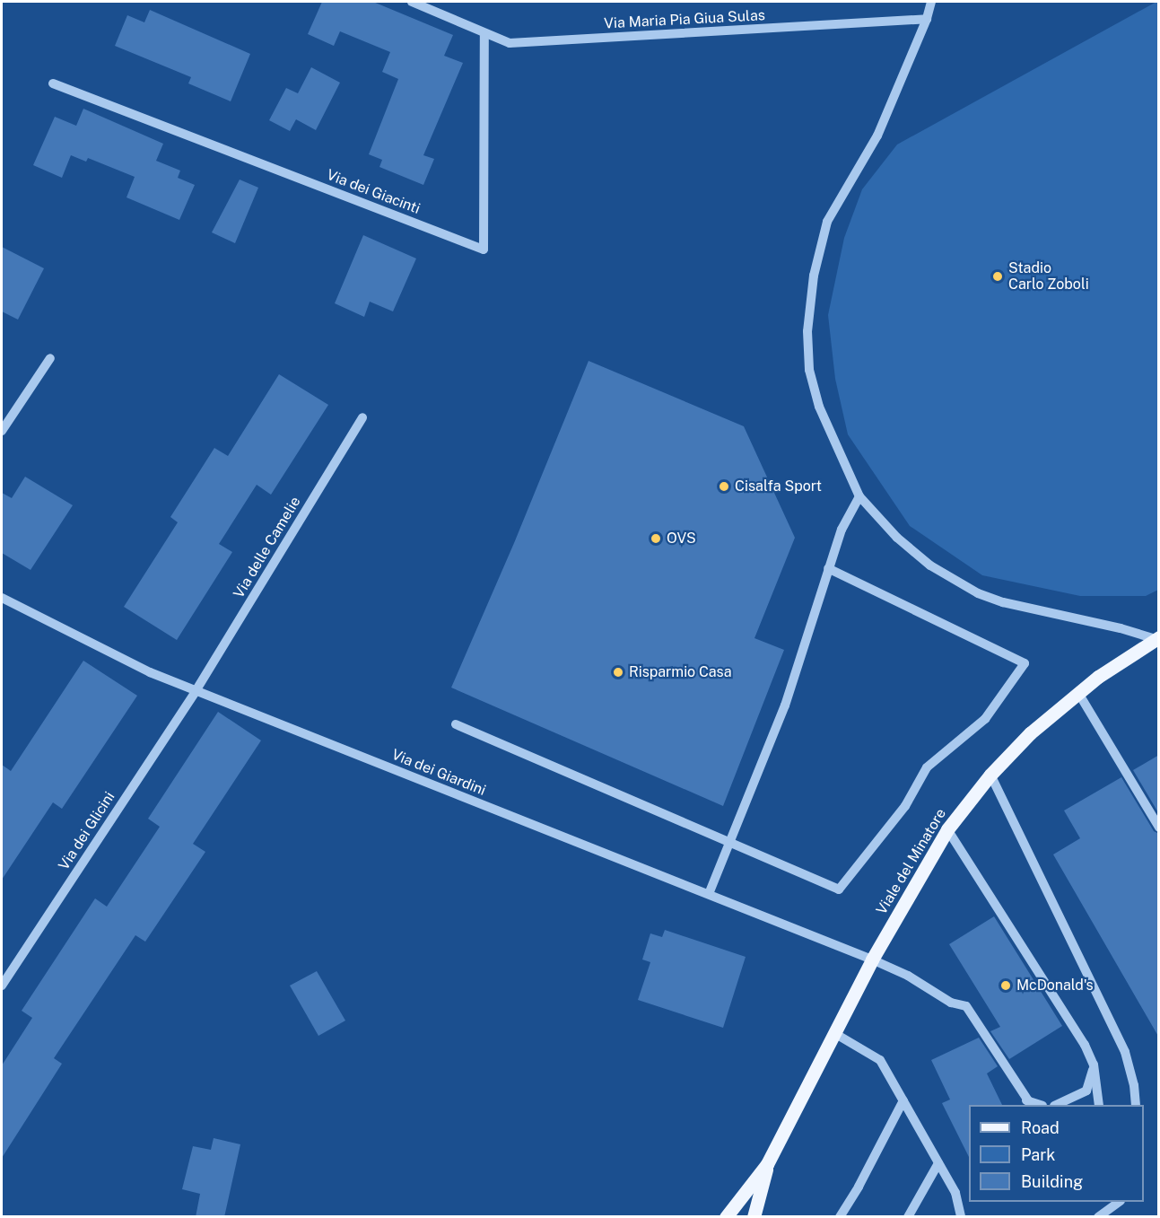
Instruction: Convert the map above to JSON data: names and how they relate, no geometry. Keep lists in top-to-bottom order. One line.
{"streets":{"main road":["Viale del Minatore"],"street":["Via Maria Pia Giua Sulas","Via dei Giacinti","Via delle Camelie","Via dei Giardini","Via dei Glicini"]},"crossings":[["Via Maria Pia Giua Sulas","Via dei Giacinti"],["Via delle Camelie","Via dei Giardini"],["Via delle Camelie","Via dei Glicini"],["Via dei Giardini","Via dei Glicini"],["Via dei Giardini","Viale del Minatore"]],"places":["Stadio Carlo Zoboli","Cisalfa Sport","OVS","Risparmio Casa","McDonald's"],"legend":["Road","Park","Building"]}
